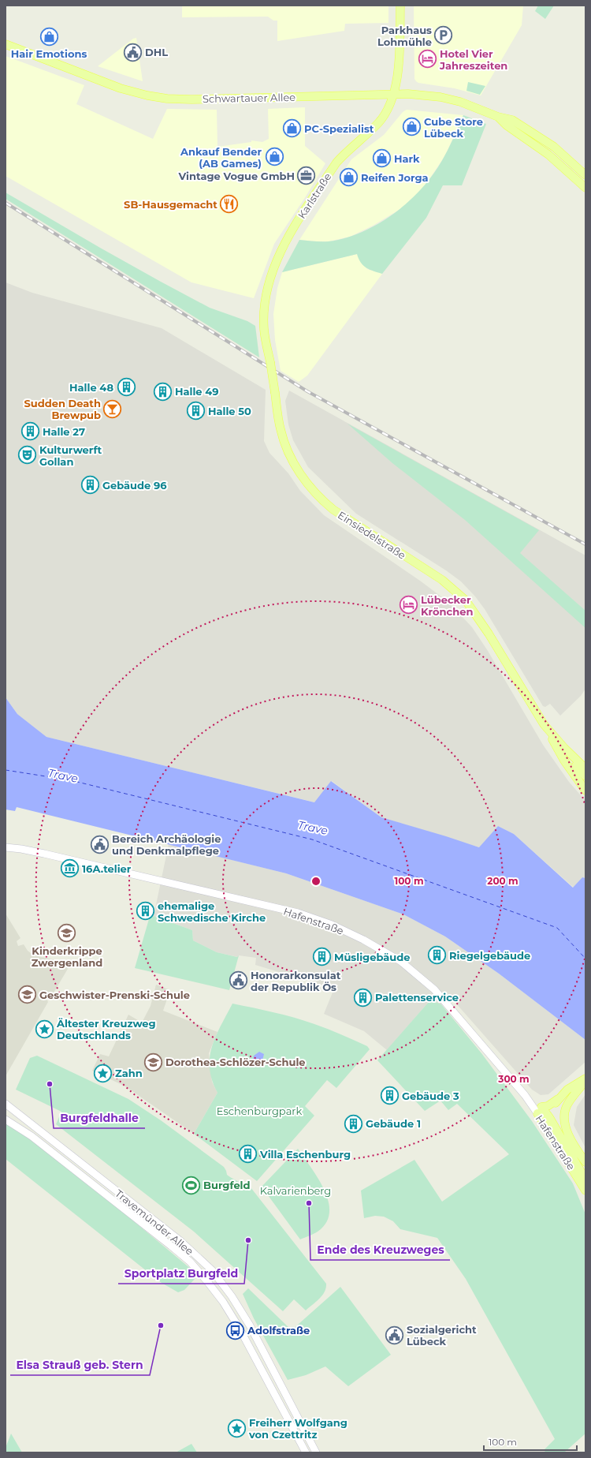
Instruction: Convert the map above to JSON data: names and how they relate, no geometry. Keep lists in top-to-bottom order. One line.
{"streets":{"main road":["Schwartauer Allee","Karlstraße","Einsiedelstraße","Hafenstraße","Travemünder Allee"]},"crossings":[["Schwartauer Allee","Karlstraße"],["Karlstraße","Einsiedelstraße"]],"water":["Trave"],"parks":["Eschenburgpark","Kalvarienberg"],"places":{"parking":["Parkhaus Lohmühle"],"shop":["Hair Emotions","Cube Store Lübeck","PC-Spezialist","Ankauf Bender (AB Games)","Hark","Reifen Jorga"],"public building":["DHL","Bereich Archäologie und Denkmalpflege","Honorarkonsulat der Republik Ös","Sozialgericht Lübeck"],"hotel":["Hotel Vier Jahreszeiten","Lübecker Krönchen"],"office":["Vintage Vogue GmbH"],"restaurant":["SB-Hausgemacht"],"building":["Halle 48","Halle 49","Halle 50","Halle 27","Gebäude 96","ehemalige Schwedische Kirche","Riegelgebäude","Müsligebäude","Palettenservice","Gebäude 3","Gebäude 1","Villa Eschenburg"],"bar":["Sudden Death Brewpub"],"theatre":["Kulturwerft Gollan"],"museum":["16A.telier"],"school or university":["Kinderkrippe Zwergenland","Geschwister-Prenski-Schule","Dorothea-Schlözer-Schule"],"place":["Ältester Kreuzweg Deutschlands","Zahn","Freiherr Wolfgang von Czettritz"],"other":["Burgfeldhalle","Ende des Kreuzweges","Sportplatz Burgfeld","Elsa Strauß geb. Stern"],"sports":["Burgfeld"],"bus stop":["Adolfstraße"]},"scale_bar":"100 m","rings":["100 m","200 m","300 m"]}
